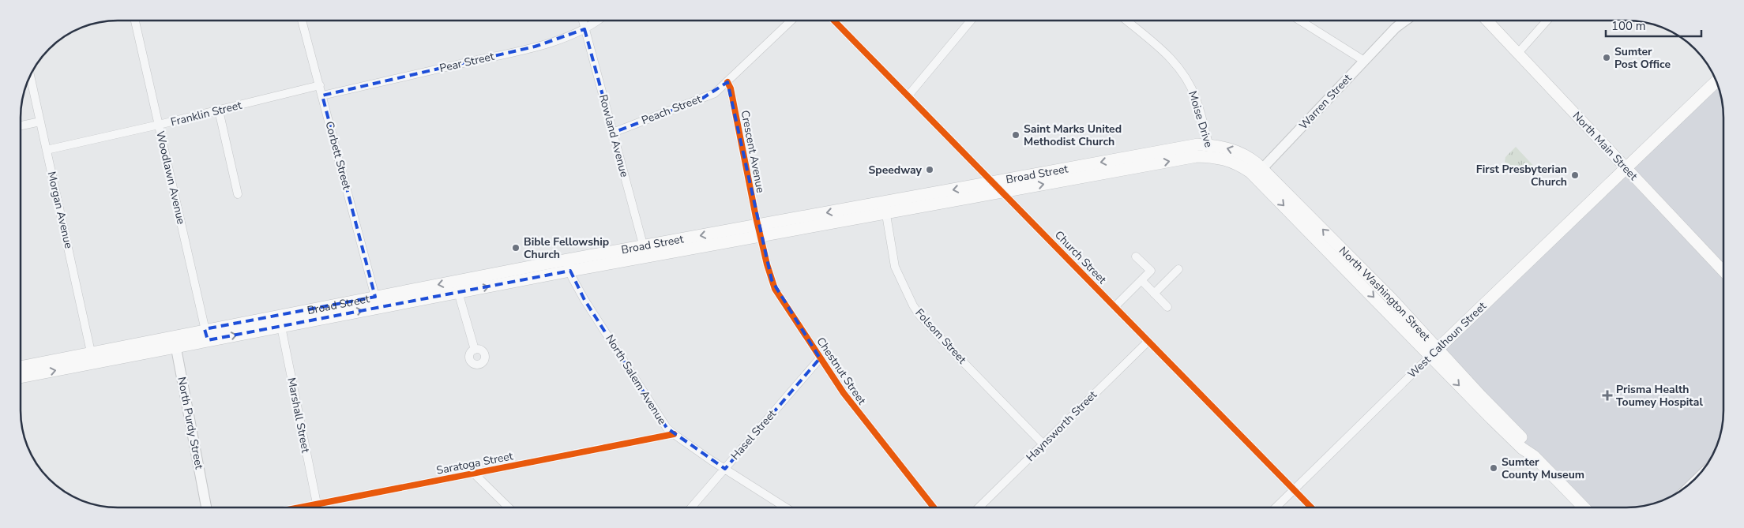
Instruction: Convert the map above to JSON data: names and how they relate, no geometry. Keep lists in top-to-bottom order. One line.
{"streets":{"main road":["North Main Street","Broad Street","North Washington Street","West Calhoun Street"],"street":["Pear Street","Warren Street","Peach Street","Franklin Street","Moise Drive","Rowland Avenue","Crescent Avenue","Corbett Street","Woodlawn Avenue","Morgan Avenue","Church Street","Folsom Street","Chestnut Street","North Salem Avenue","Marshall Street","North Purdy Street","Haynsworth Street","Hasel Street","Saratoga Street"]},"crossings":[["Pear Street","Rowland Avenue"],["Pear Street","Corbett Street"],["Warren Street","Broad Street"],["Warren Street","North Washington Street"],["Peach Street","Rowland Avenue"],["Peach Street","Crescent Avenue"],["Franklin Street","Corbett Street"],["Franklin Street","Woodlawn Avenue"],["Franklin Street","Morgan Avenue"],["Moise Drive","Broad Street"],["Rowland Avenue","Broad Street"],["North Main Street","West Calhoun Street"],["Crescent Avenue","Broad Street"],["Crescent Avenue","Chestnut Street"],["Corbett Street","Broad Street"],["Broad Street","Woodlawn Avenue"],["Broad Street","Morgan Avenue"],["Broad Street","Church Street"],["Broad Street","North Washington Street"],["Broad Street","Folsom Street"],["Broad Street","Chestnut Street"],["Broad Street","North Salem Avenue"],["Broad Street","Marshall Street"],["Broad Street","North Purdy Street"],["Church Street","West Calhoun Street"],["Church Street","Haynsworth Street"],["North Washington Street","West Calhoun Street"],["Folsom Street","Haynsworth Street"],["Chestnut Street","Hasel Street"],["North Salem Avenue","Hasel Street"],["North Salem Avenue","Saratoga Street"],["Marshall Street","Saratoga Street"]],"places":{"other":["Sumter Post Office","Saint Marks United Methodist Church","Speedway","First Presbyterian Church","Bible Fellowship Church","Sumter County Museum"],"health":["Prisma Health Toumey Hospital"]},"scale_bar":"100 m"}
